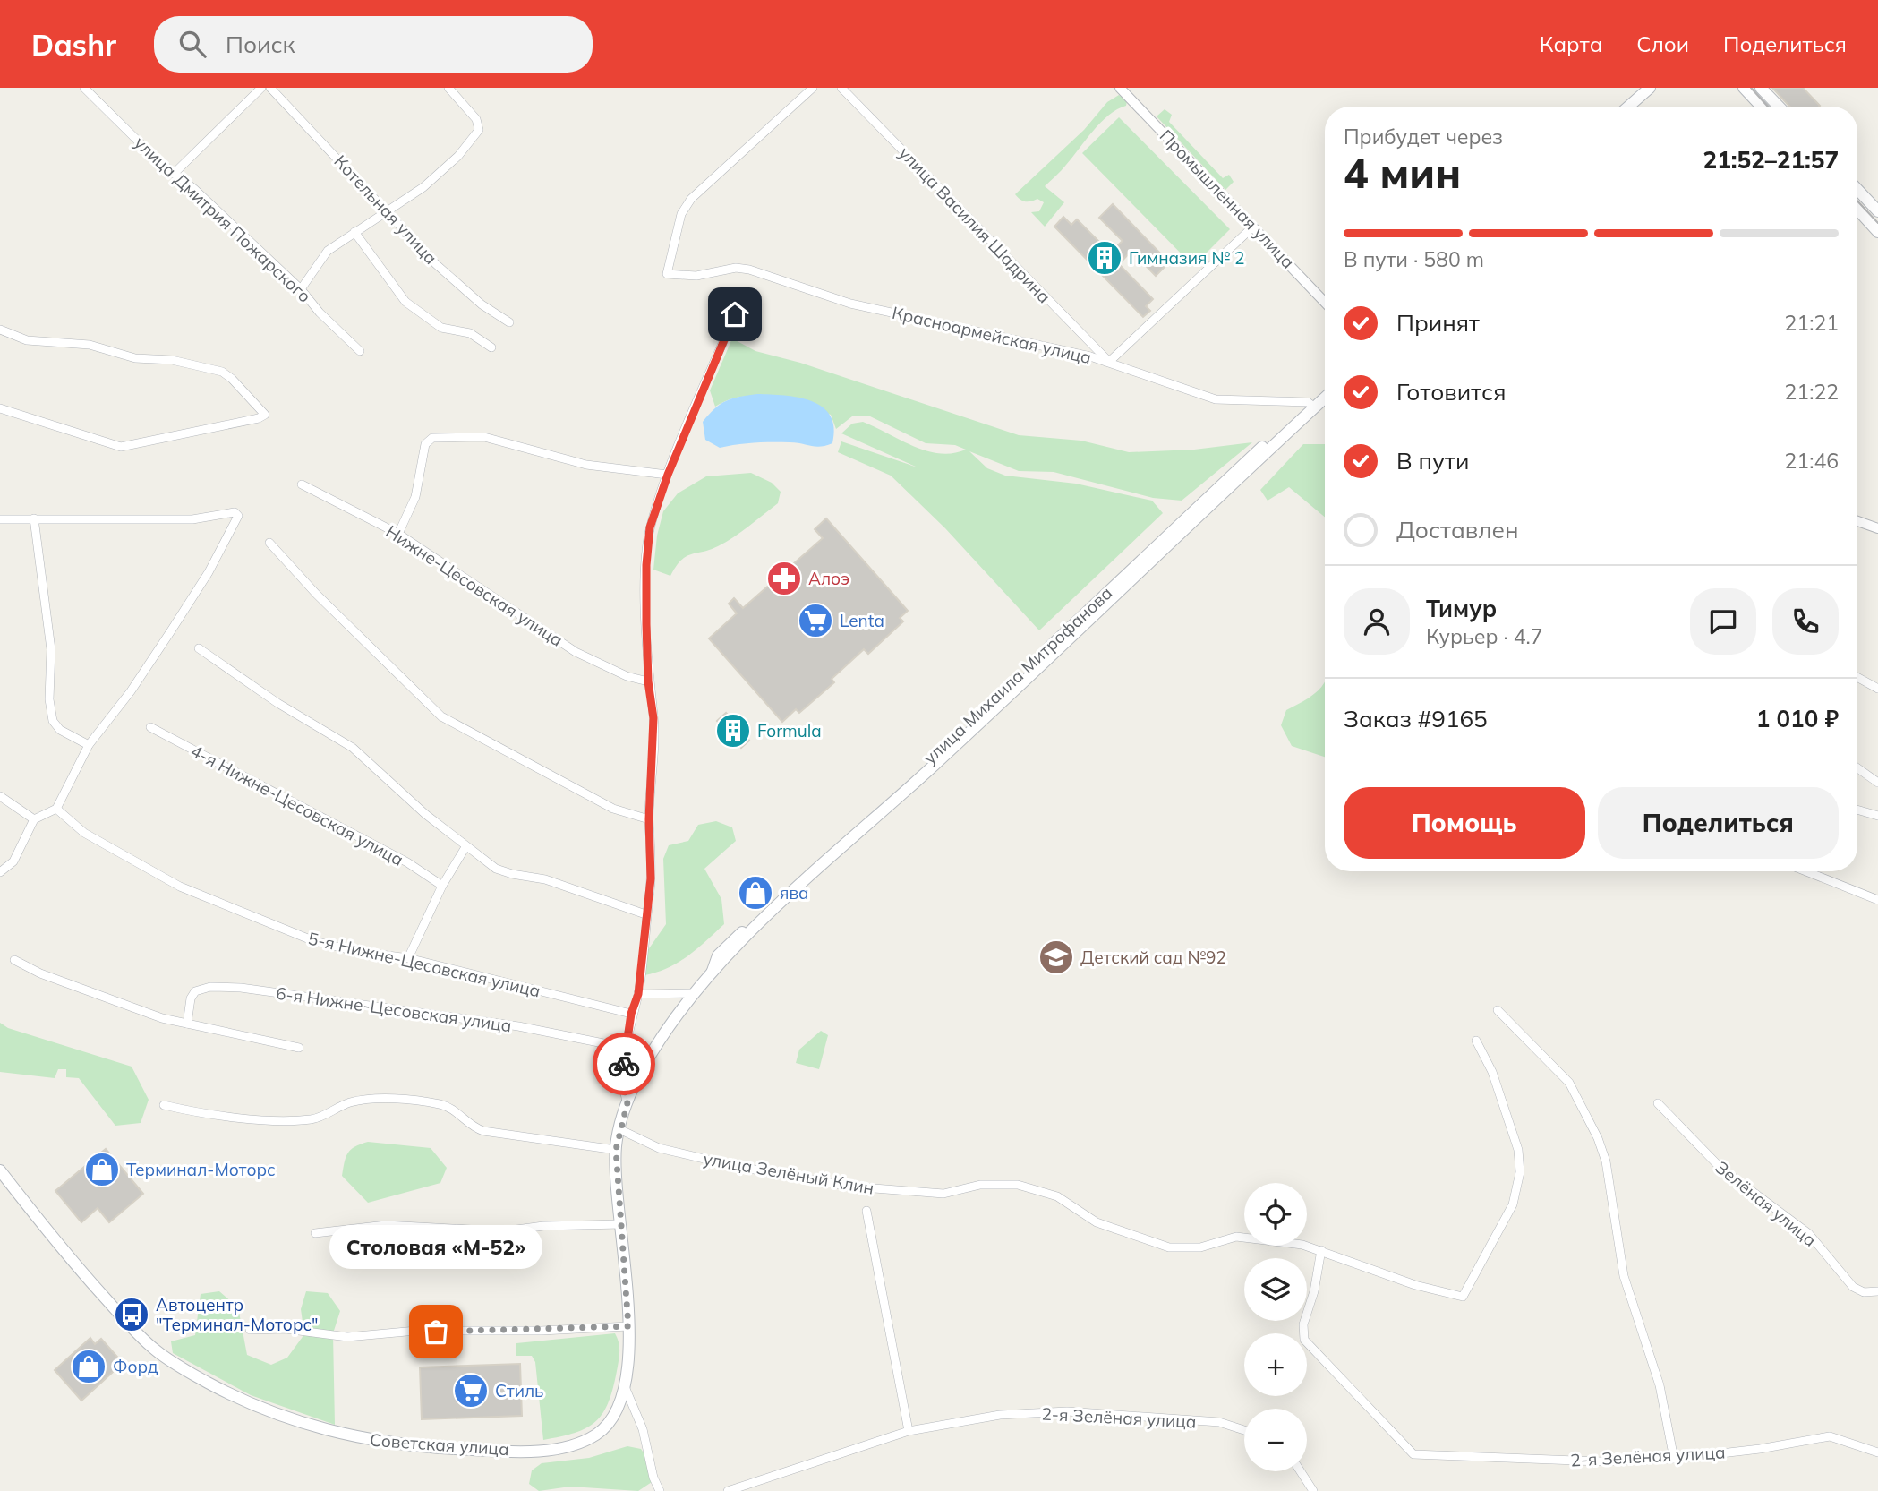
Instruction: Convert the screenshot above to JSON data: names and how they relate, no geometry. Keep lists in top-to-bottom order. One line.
{"streets":{"main road":["улица Михаила Митрофанова","Советская улица"],"street":["Промышленная улица","Котельная улица","улица Дмитрия Пожарского","улица Василия Шадрина","Красноармейская улица","Нижне-Цесовская улица","4-я Нижне-Цесовская улица","5-я Нижне-Цесовская улица","6-я Нижне-Цесовская улица","улица Зелёный Клин","Зелёная улица","2-я Зелёная улица"]},"crossings":[["улица Василия Шадрина","Красноармейская улица"],["Красноармейская улица","улица Михаила Митрофанова"],["улица Михаила Митрофанова","улица Зелёный Клин"],["улица Михаила Митрофанова","Советская улица"],["улица Зелёный Клин","2-я Зелёная улица"]],"places":{"building":["Гимназия № 2","Formula"],"pharmacy":["Алоэ"],"supermarket":["Lenta","Стиль"],"shop":["ява","Терминал-Моторс","Форд"],"school or university":["Детский сад №92"],"bus stop":["Автоцентр \"Терминал-Моторс\""],"other":["Столовая «М-52»"]},"page":{"header":"Dashr","search":"Поиск","nav":["Карта","Слои","Поделиться"],"heading":["4 мин","Прибудет через","21:52–21:57"],"panel":["Тимур","Курьер · 4.7","Заказ #9165","1 010 ₽"],"bar":"В пути · 580 m","list":[["Принят","21:21"],["Готовится","21:22"],["В пути","21:46"],"Доставлен"],"buttons":["Помощь","Поделиться"],"map_buttons":["+","−"],"bubble":"Столовая «М-52»"}}
